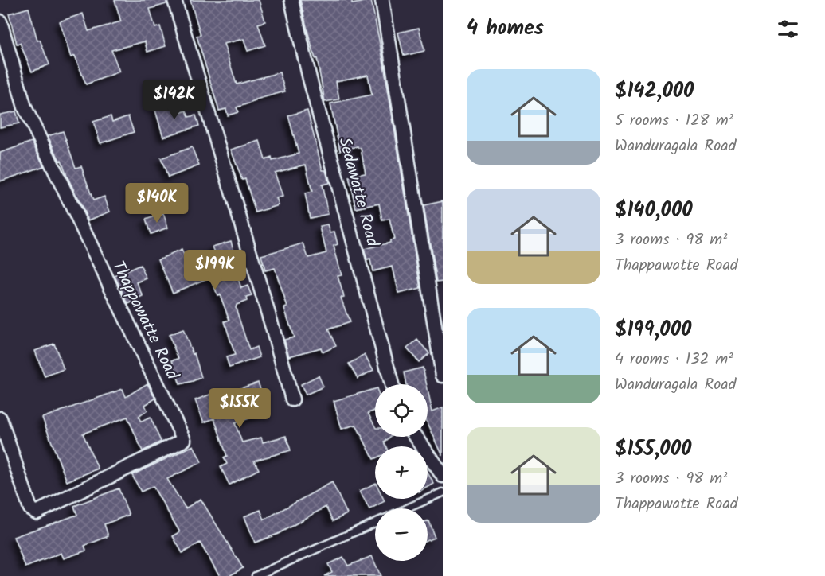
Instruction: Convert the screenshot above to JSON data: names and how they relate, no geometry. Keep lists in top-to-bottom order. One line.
{"streets":{"street":["Sedawatte Road","Thappawatte Road"]},"page":{"heading":"4 homes","list":[{"name":"$142,000","note":"5 rooms · 128 m² · Wanduragala Road"},{"name":"$140,000","note":"3 rooms · 98 m² · Thappawatte Road"},{"name":"$199,000","note":"4 rooms · 132 m² · Wanduragala Road"},{"name":"$155,000","note":"3 rooms · 98 m² · Thappawatte Road"}],"price":["$142K","$140K","$199K","$155K"],"map_buttons":["+","−"]}}
